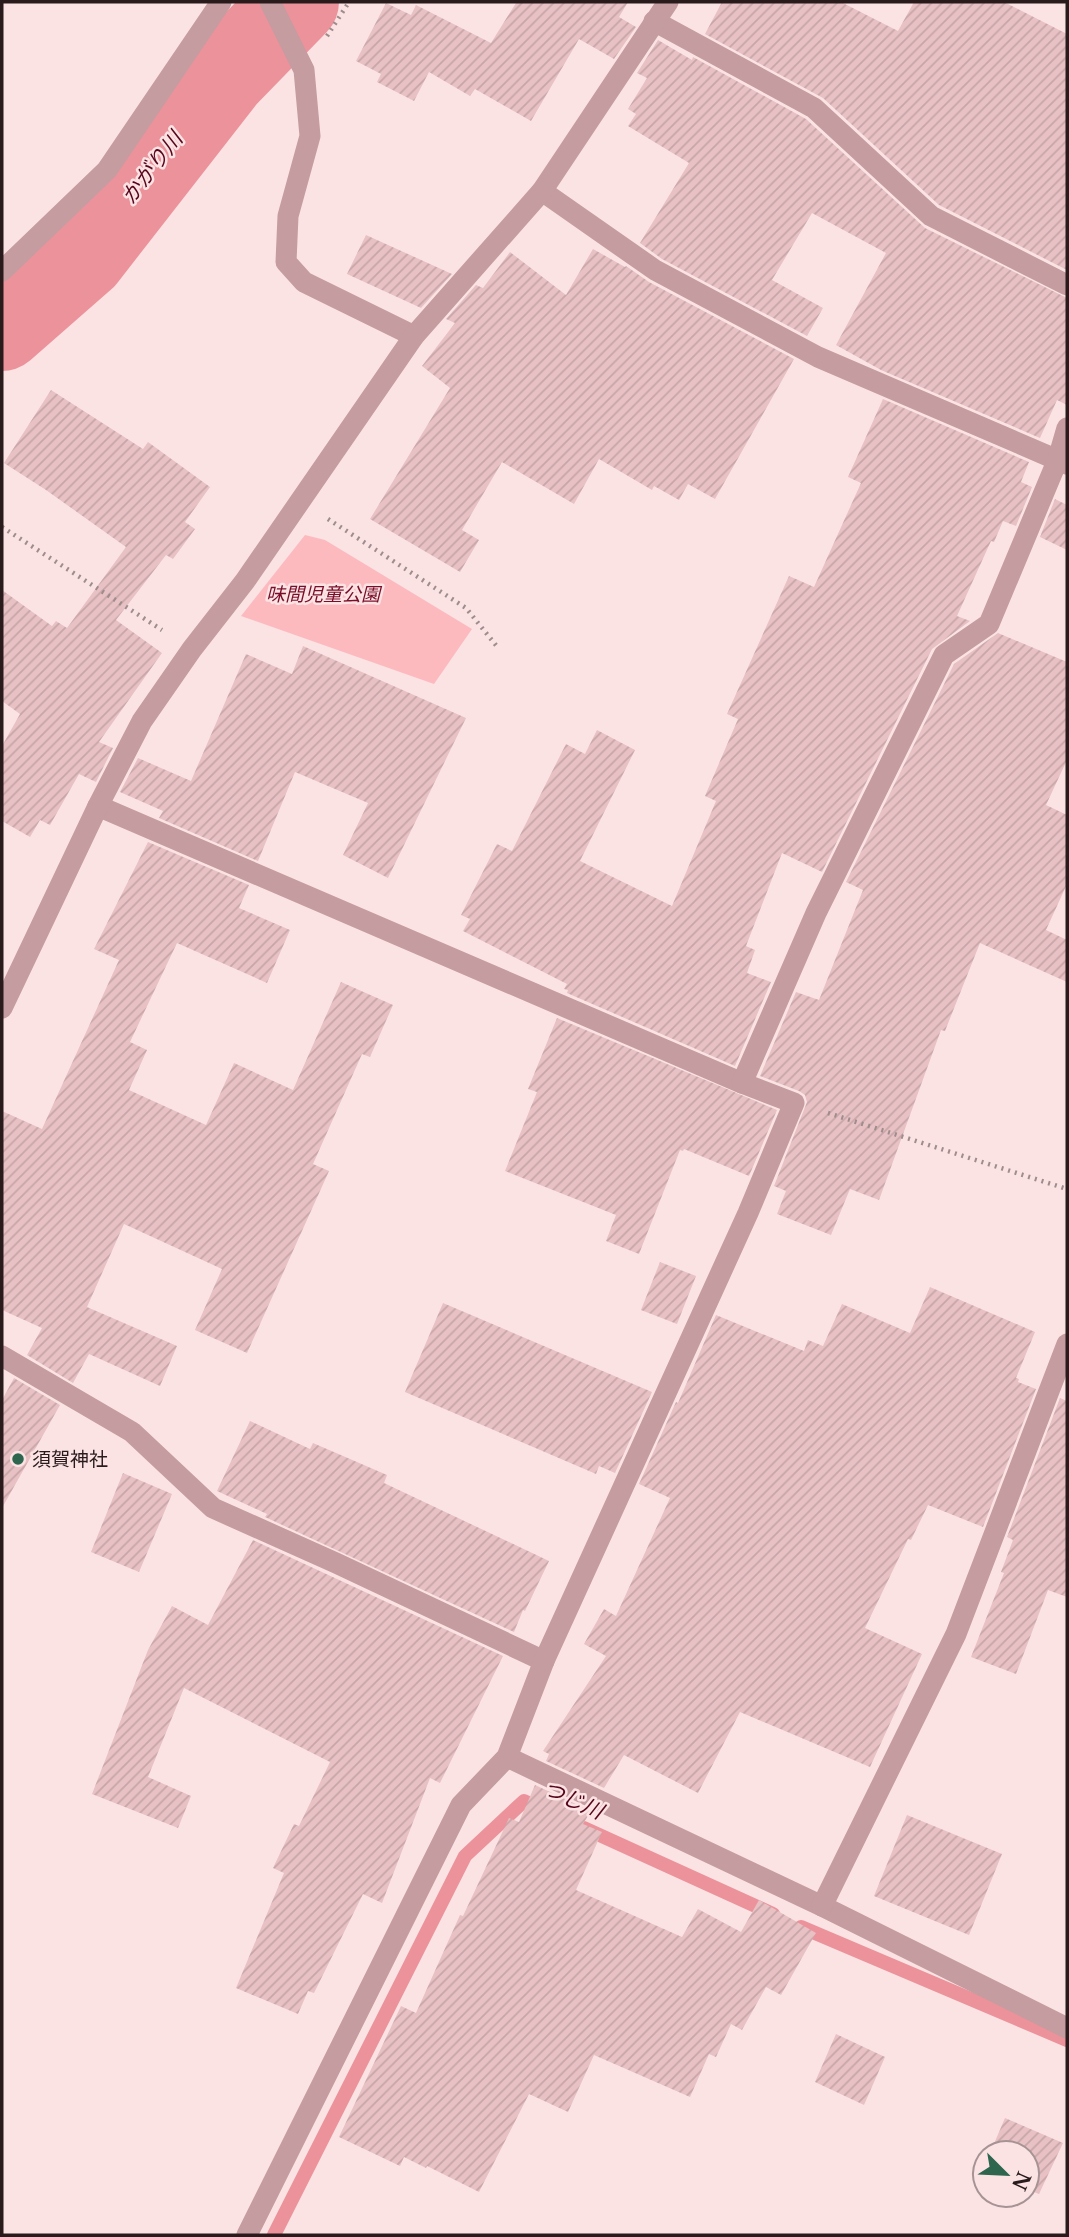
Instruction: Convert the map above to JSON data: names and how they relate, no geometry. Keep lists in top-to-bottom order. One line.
{"water":["かがり川","つじ川"],"parks":["味間児童公園"],"places":["須賀神社"],"north":"bottom right"}
